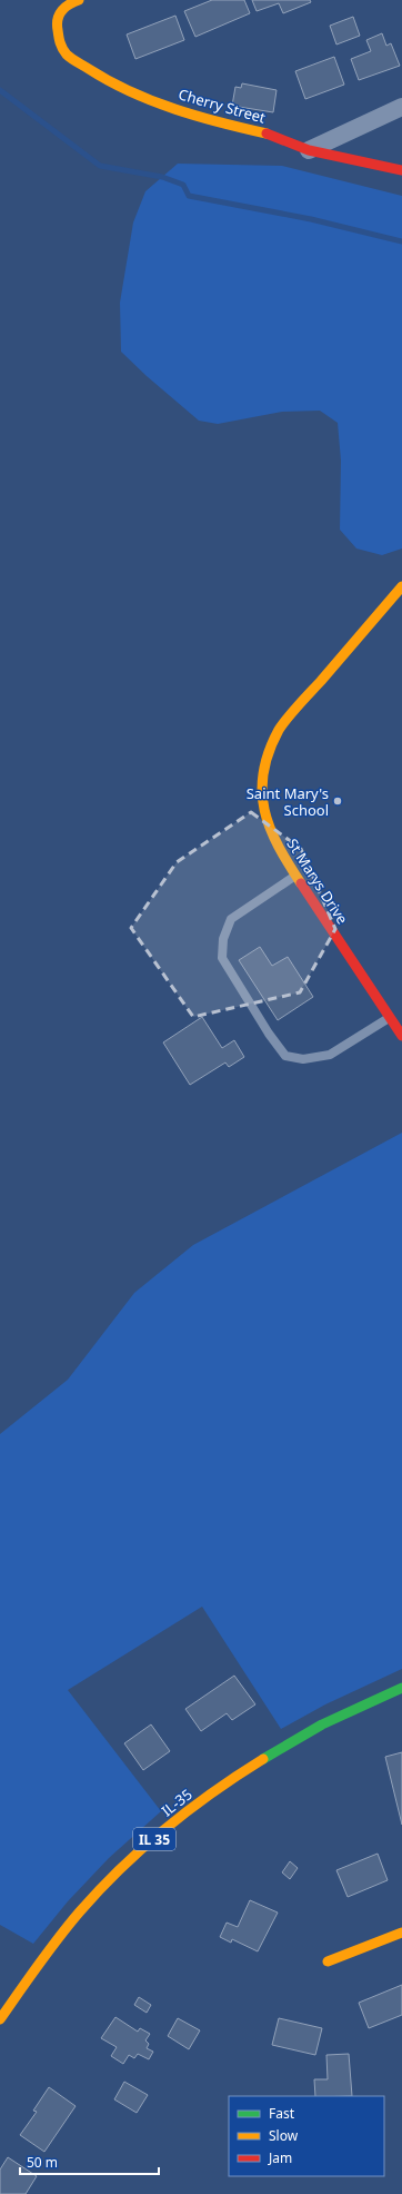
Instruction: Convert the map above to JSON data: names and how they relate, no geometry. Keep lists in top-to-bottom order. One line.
{"streets":{"street":["Cherry Street","St Marys Drive","IL-35","IL 35"]},"places":["Saint Mary's School"],"legend":["Fast","Slow","Jam"],"scale_bar":"50 m"}
